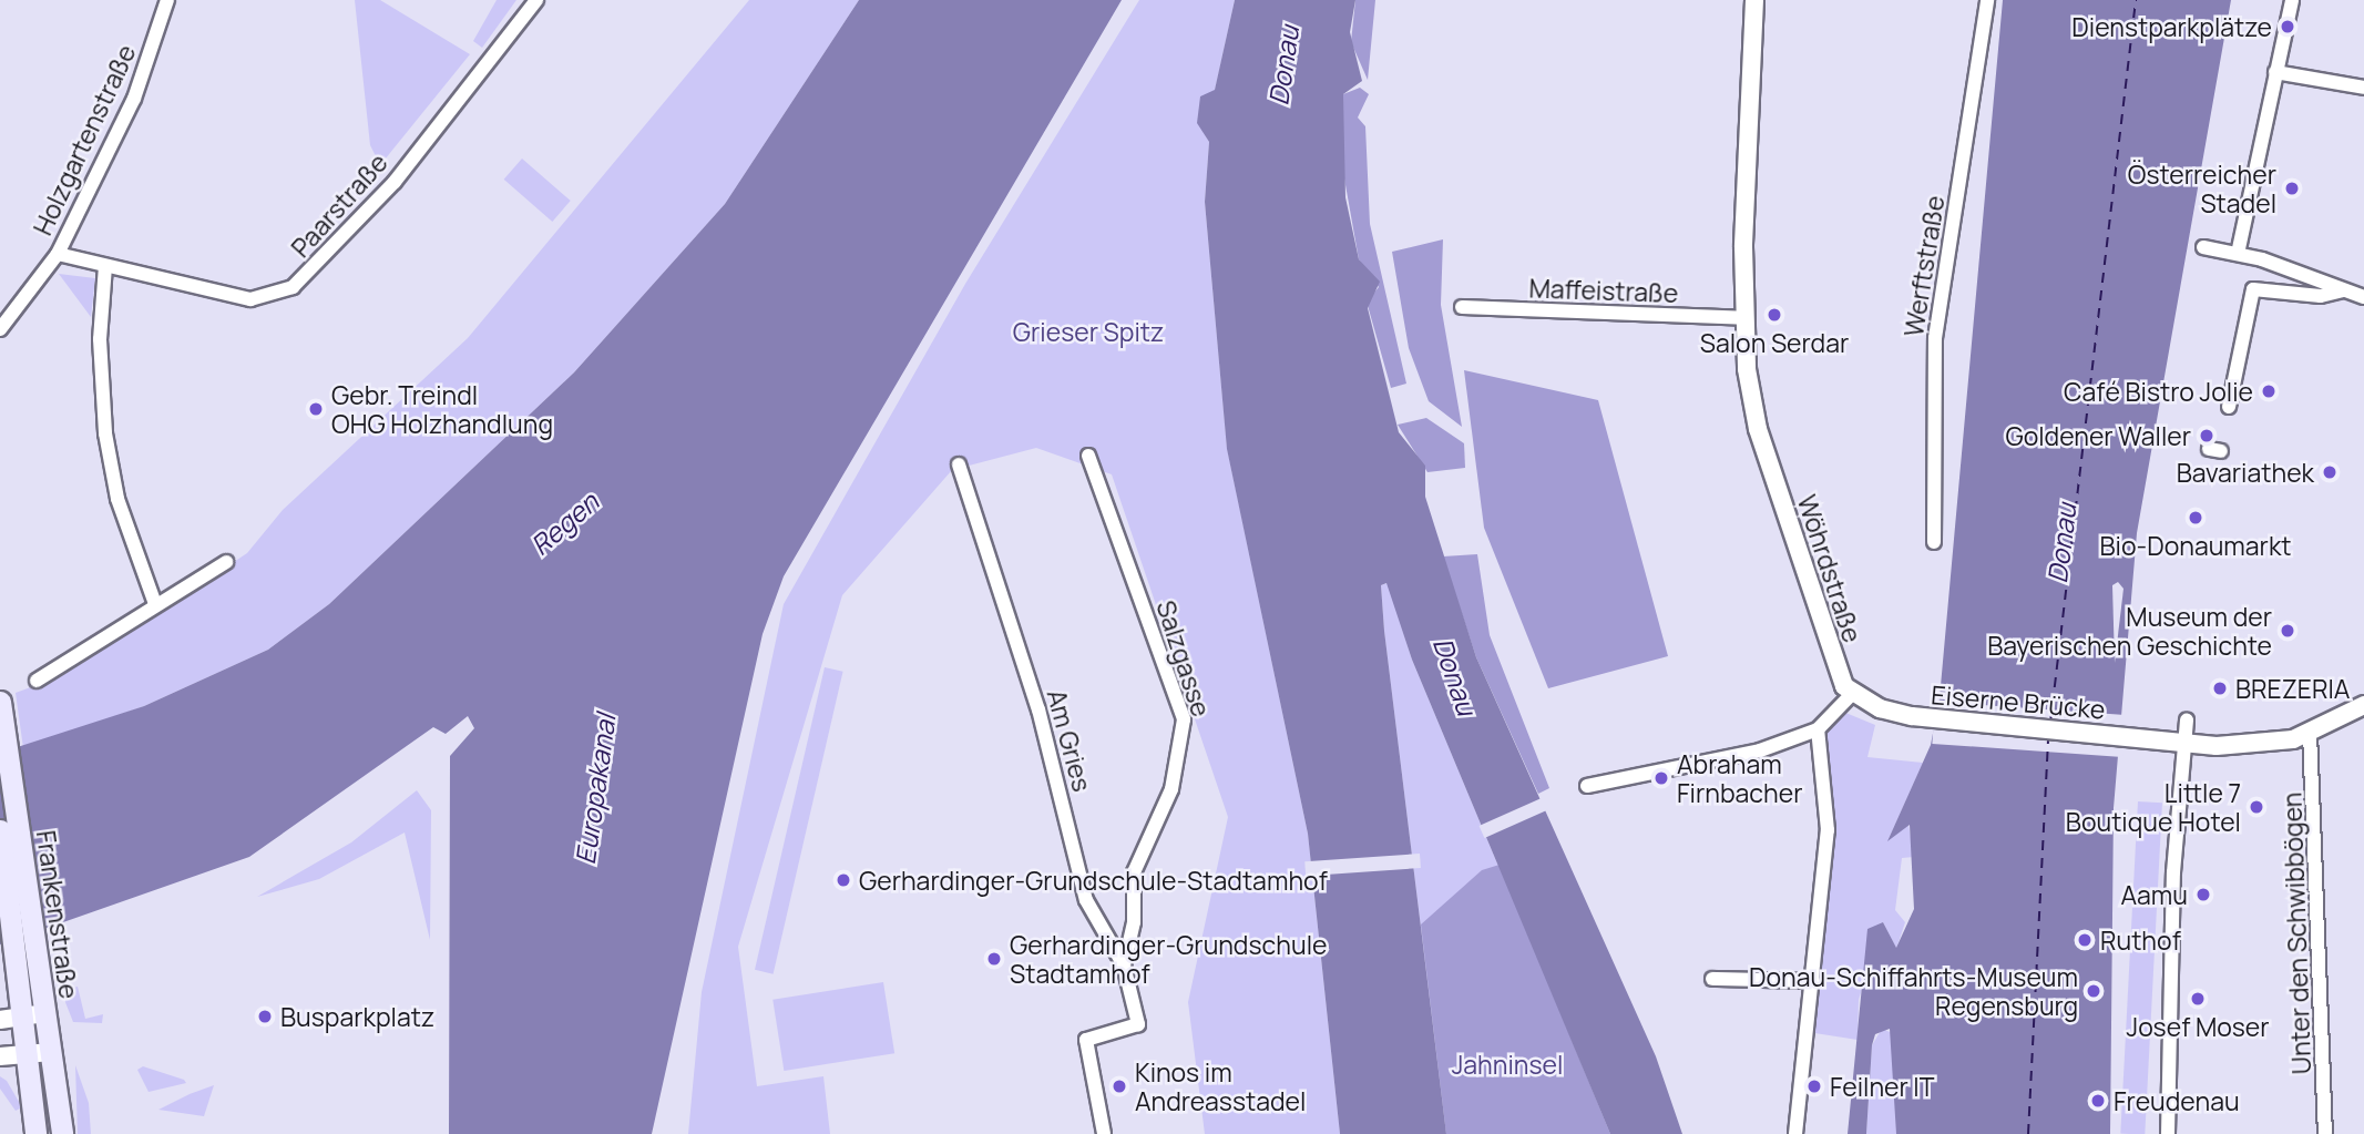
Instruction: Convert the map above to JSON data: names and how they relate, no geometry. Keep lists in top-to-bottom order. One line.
{"streets":{"main road":["Frankenstraße"],"street":["Holzgartenstraße","Paarstraße","Werftstraße","Maffeistraße","Wöhrdstraße","Salzgasse","Eiserne Brücke","Am Gries","Unter den Schwibbögen"]},"crossings":[["Holzgartenstraße","Paarstraße"],["Maffeistraße","Wöhrdstraße"],["Wöhrdstraße","Eiserne Brücke"],["Salzgasse","Am Gries"],["Eiserne Brücke","Unter den Schwibbögen"]],"water":["Donau","Regen","Europakanal"],"parks":["Grieser Spitz","Jahninsel"],"places":["Dienstparkplätze","Österreicher Stadel","Salon Serdar","Café Bistro Jolie","Gebr. Treindl OHG Holzhandlung","Goldener Waller","Bavariathek","Bio-Donaumarkt","Museum der Bayerischen Geschichte","BREZERIA","Abraham Firnbacher","Little 7 Boutique Hotel","Gerhardinger-Grundschule-Stadtamhof","Aamu","Ruthof","Gerhardinger-Grundschule Stadtamhof","Donau-Schiffahrts-Museum Regensburg","Josef Moser","Busparkplatz","Kinos im Andreasstadel","Feilner IT","Freudenau"]}
